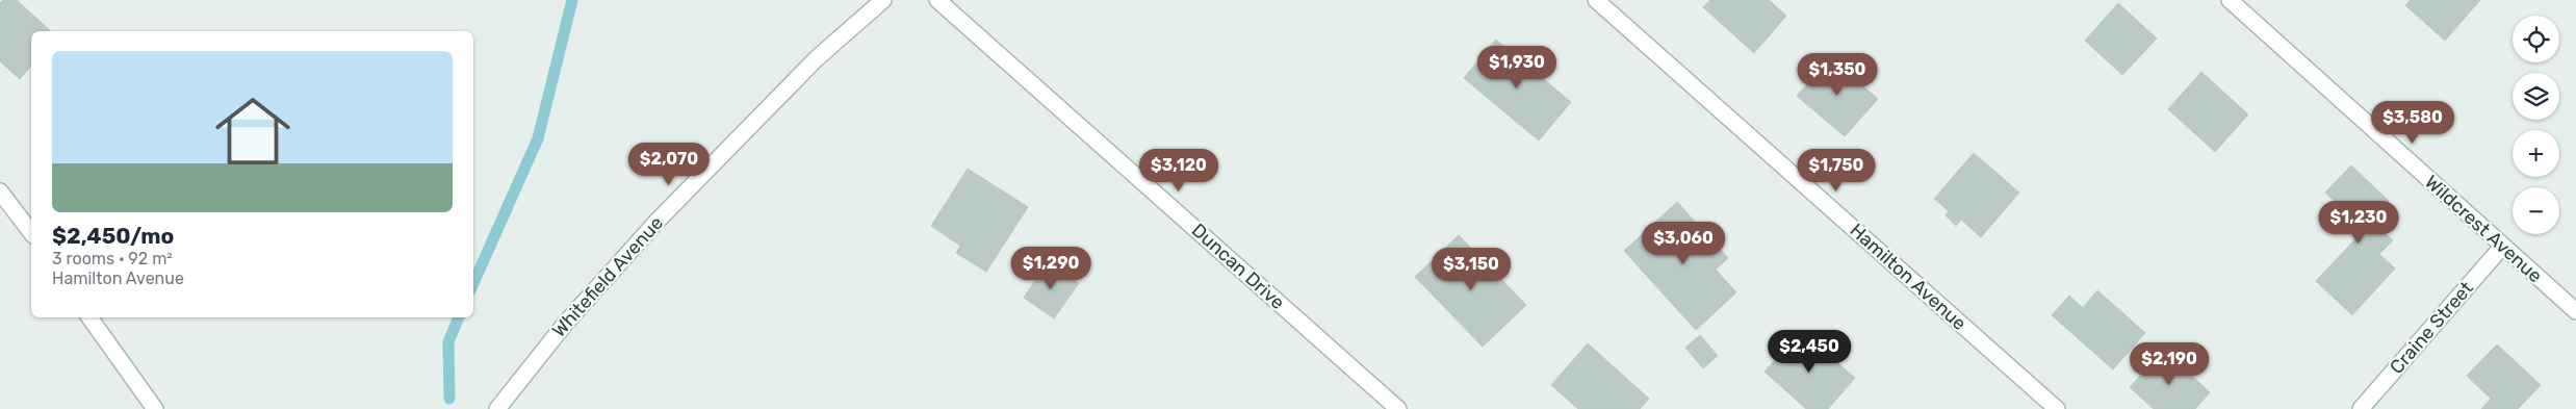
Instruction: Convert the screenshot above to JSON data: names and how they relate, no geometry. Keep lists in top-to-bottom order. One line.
{"streets":{"street":["Wildcrest Avenue","Duncan Drive","Whitefield Avenue","Hamilton Avenue","Craine Street"]},"crossings":[["Wildcrest Avenue","Craine Street"]],"page":{"map_buttons":["+","−"],"list":[{"name":"$2,450/mo","note":"3 rooms · 92 m² · Hamilton Avenue"}],"price":["$1,930","$1,350","$3,580","$2,070","$3,120","$1,750","$1,230","$3,060","$1,290","$3,150","$2,450","$2,190"]}}
